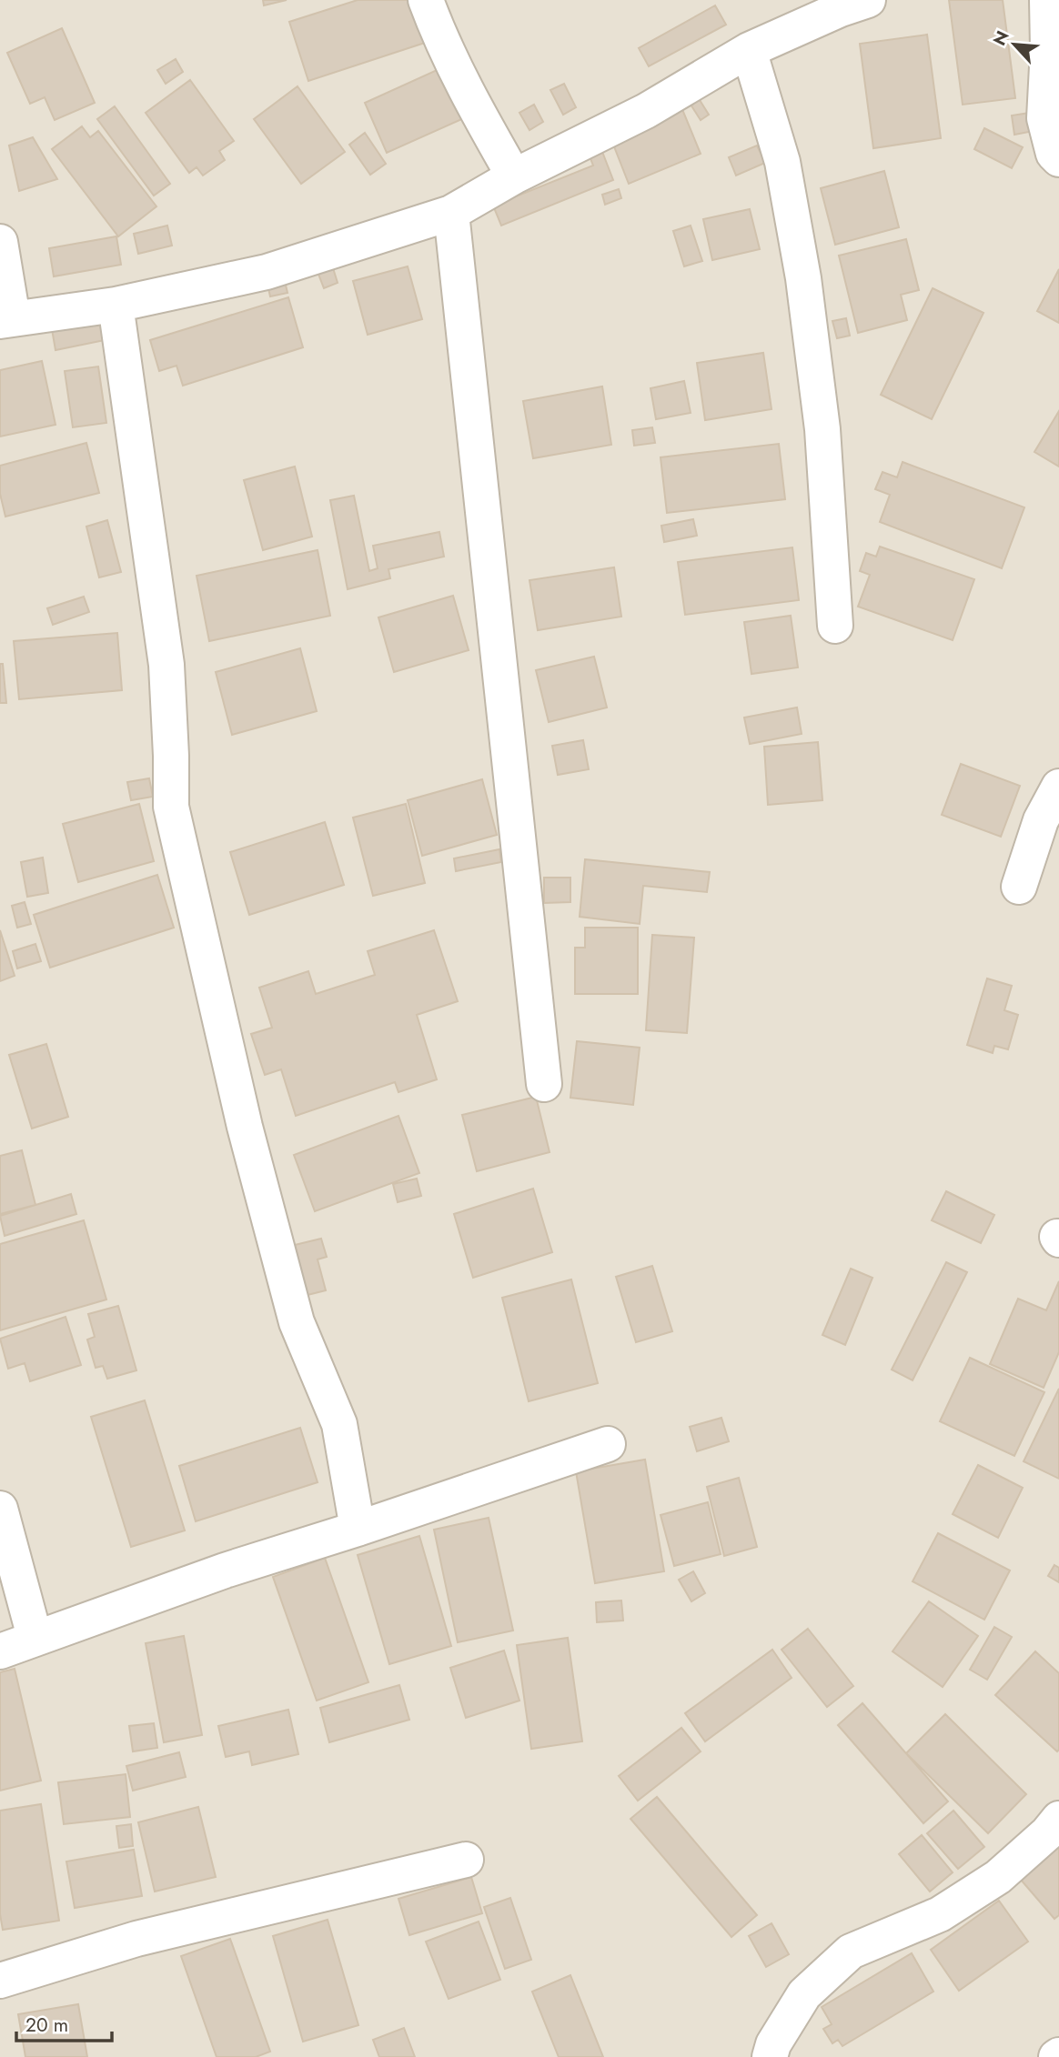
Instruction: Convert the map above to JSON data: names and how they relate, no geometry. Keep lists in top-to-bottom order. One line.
{"scale_bar":"20 m","north":"top left"}
